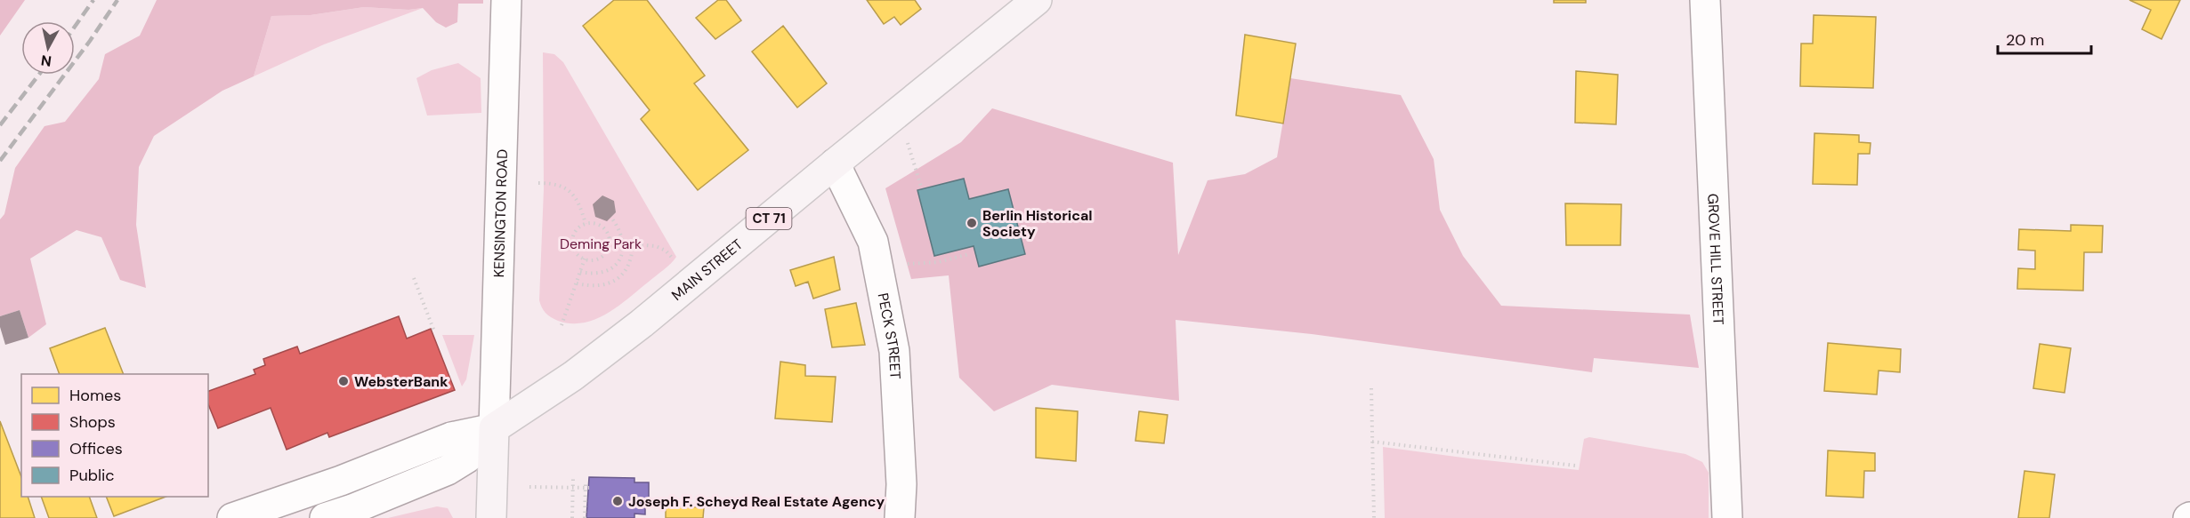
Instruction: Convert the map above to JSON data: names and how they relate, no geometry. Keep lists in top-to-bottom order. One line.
{"streets":{"main road":["CT 71","MAIN STREET"],"street":["KENSINGTON ROAD","GROVE HILL STREET","PECK STREET"]},"crossings":[["KENSINGTON ROAD","MAIN STREET"],["MAIN STREET","PECK STREET"]],"parks":["Deming Park"],"places":["Berlin Historical Society","WebsterBank","Joseph F. Scheyd Real Estate Agency"],"legend":["Homes","Shops","Offices","Public"],"scale_bar":"20 m","north":"bottom"}
